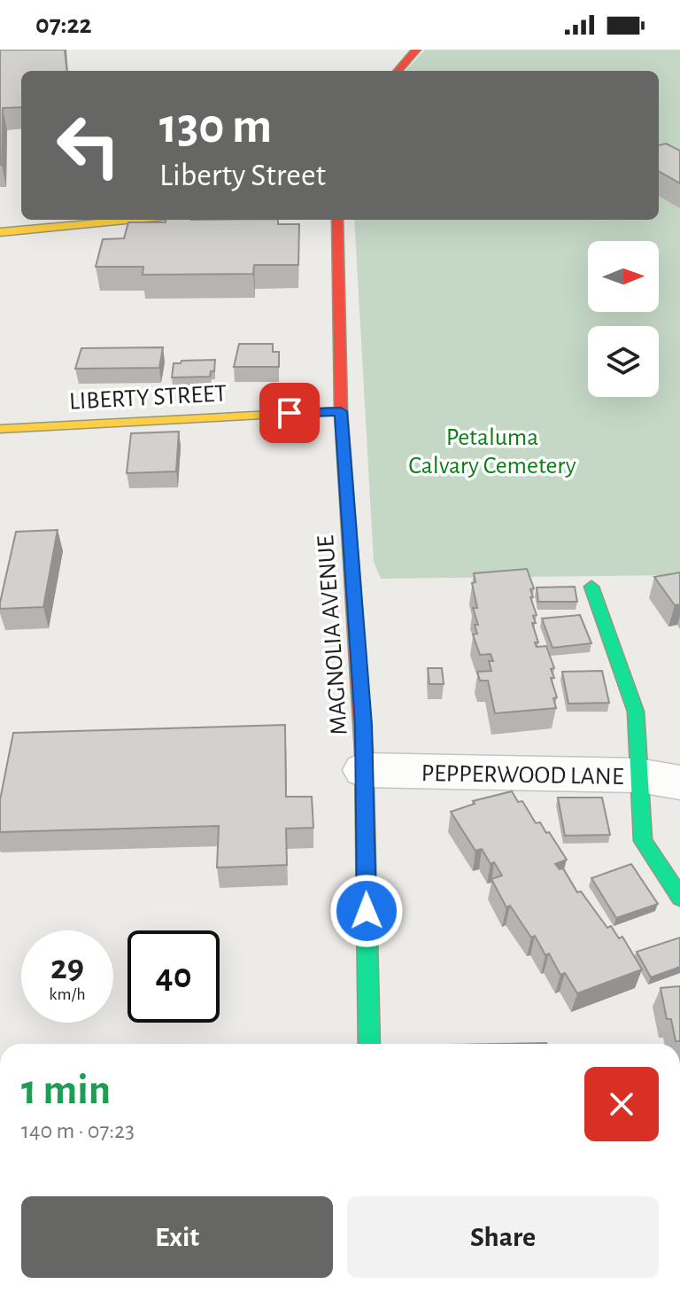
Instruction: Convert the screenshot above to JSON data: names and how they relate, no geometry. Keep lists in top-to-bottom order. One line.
{"streets":{"street":["LIBERTY STREET","MAGNOLIA AVENUE","PEPPERWOOD LANE"]},"crossings":[["LIBERTY STREET","MAGNOLIA AVENUE"],["MAGNOLIA AVENUE","PEPPERWOOD LANE"]],"parks":["Petaluma Calvary Cemetery"],"north":"right","page":{"status":"07:22","turn":["130 m","Liberty Street"],"speed":"29 km/h","limit":"40","heading":["1 min","140 m · 07:23"],"buttons":["Exit","Share"]}}
